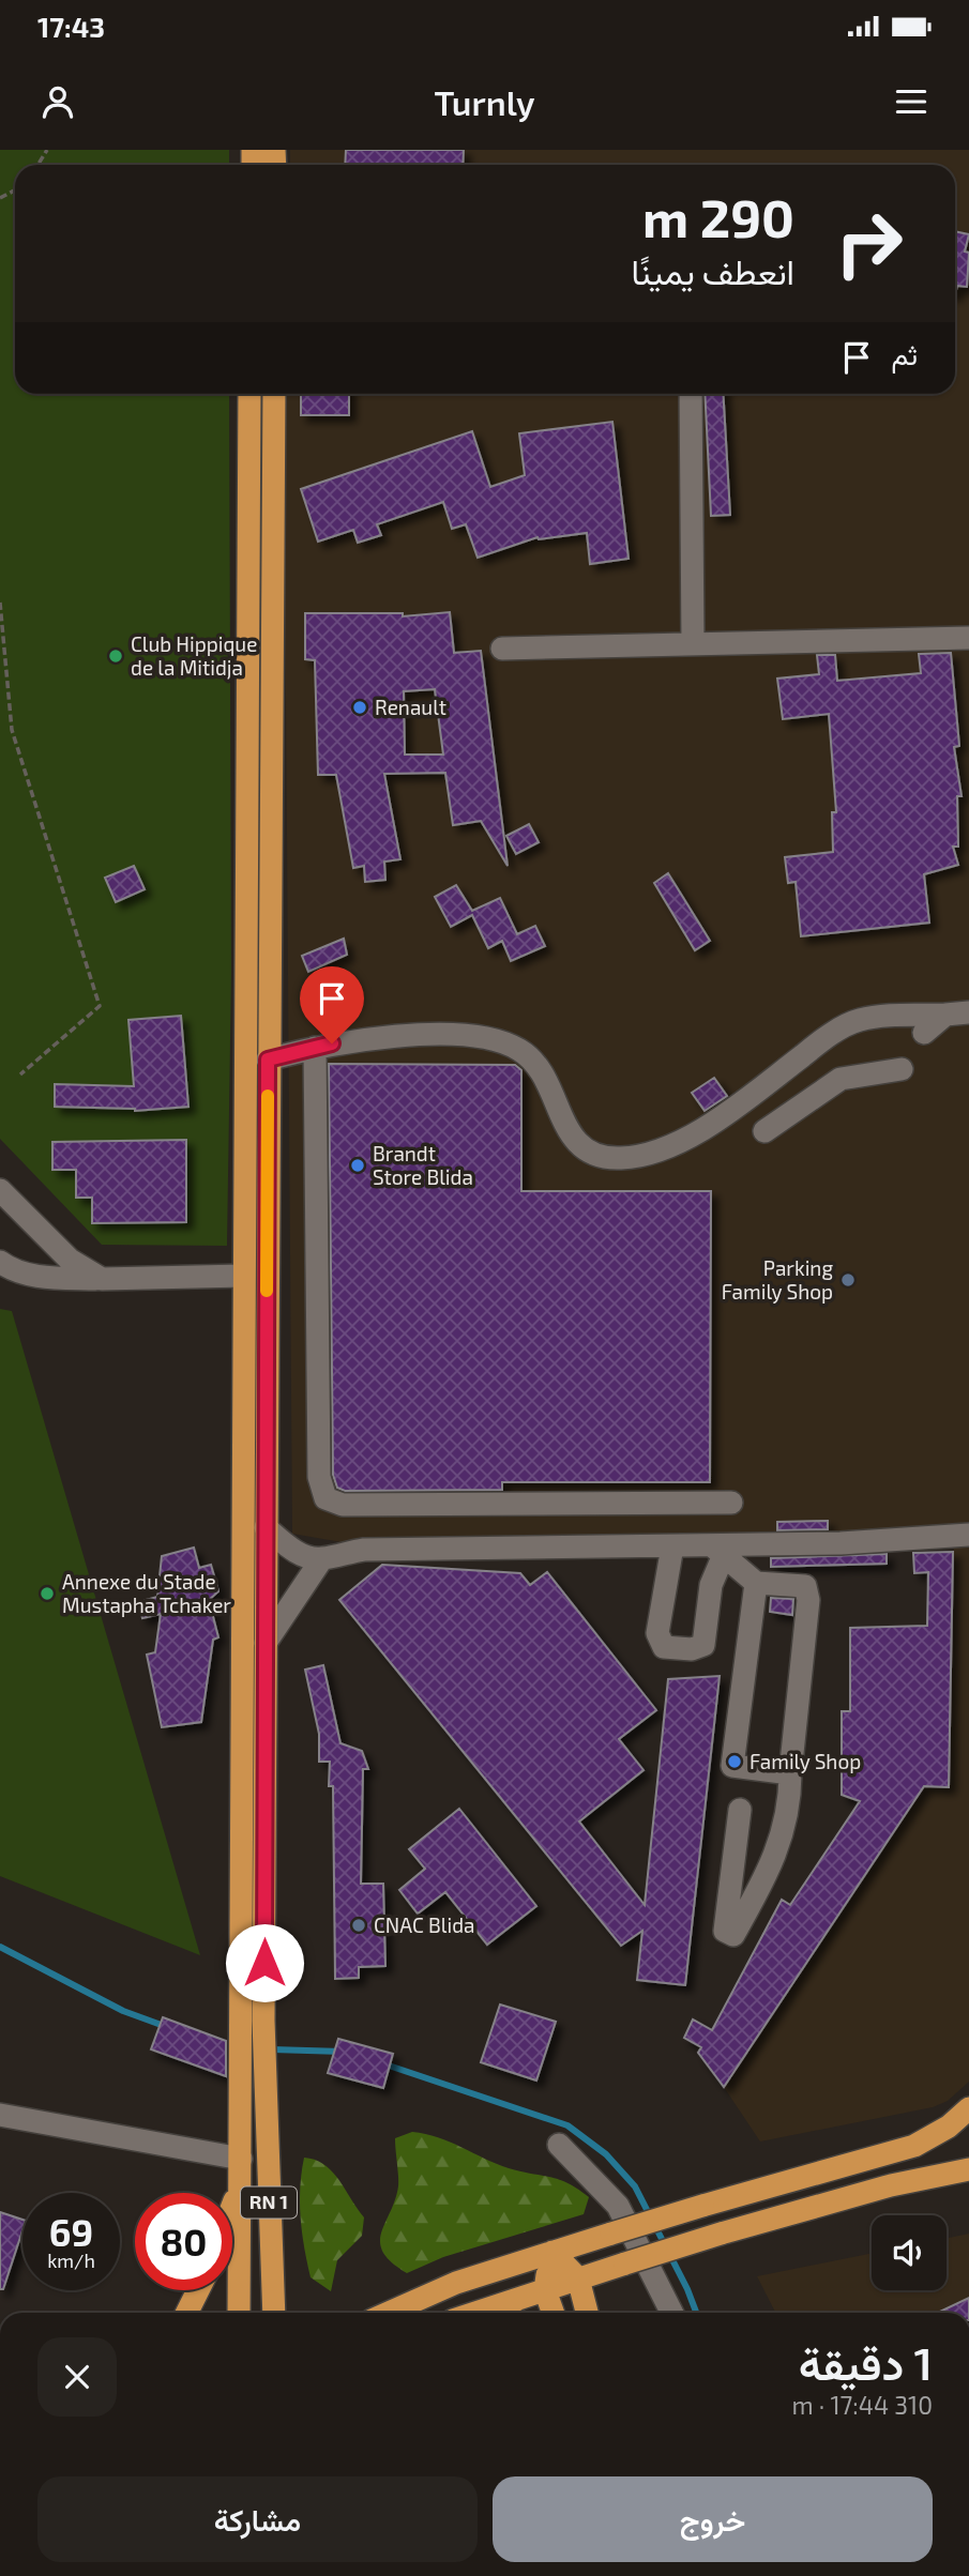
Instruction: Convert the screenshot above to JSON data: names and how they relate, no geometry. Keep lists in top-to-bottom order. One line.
{"streets":{"highway":["RN 1"]},"places":["Club Hippique de la Mitidja","Renault","Brandt Store Blida","Parking Family Shop","Annexe du Stade Mustapha Tchaker","Family Shop","CNAC Blida"],"page":{"status":"17:43","header":"Turnly","turn":["290 m","انعطف يمينًا"],"then":"ثم","speed":"69 km/h","limit":"80","heading":["1 دقيقة","310 m · 17:44"],"buttons":["خروج","مشاركة"]}}
